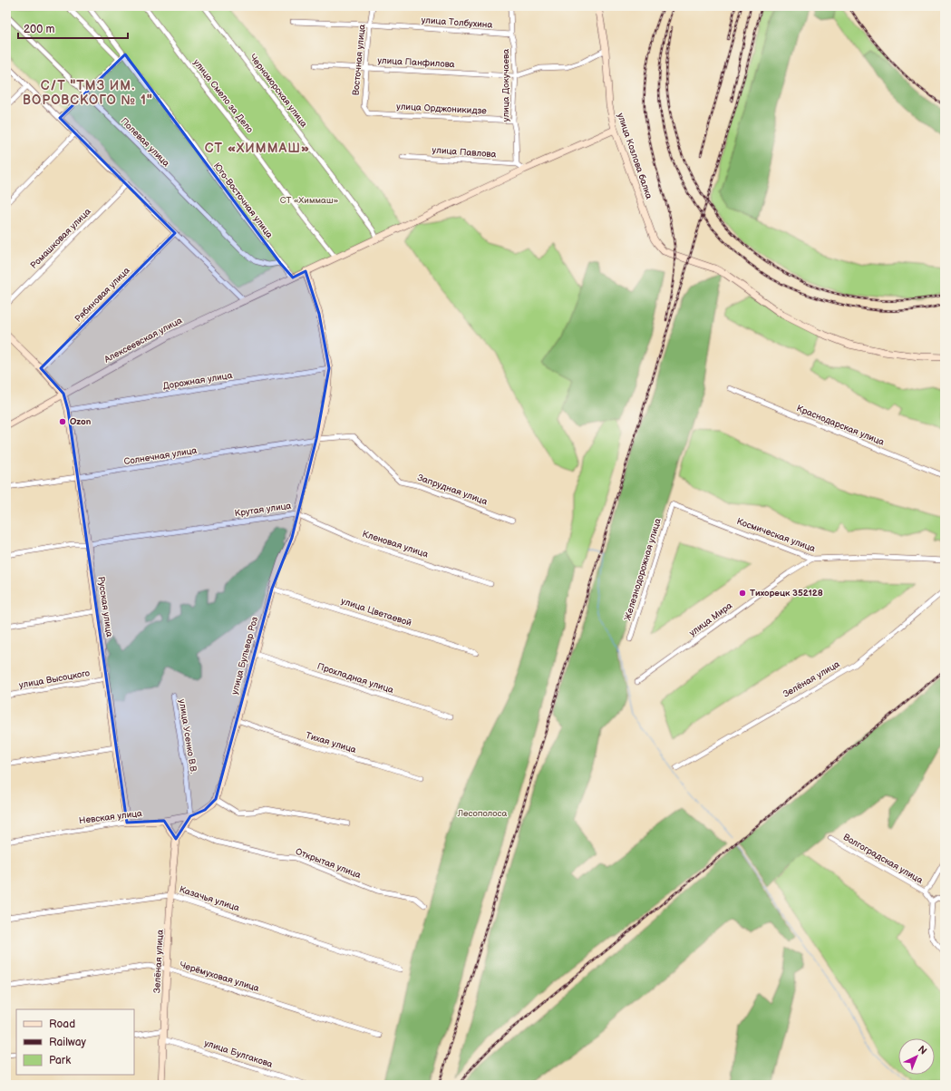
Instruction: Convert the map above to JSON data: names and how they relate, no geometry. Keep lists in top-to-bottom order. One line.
{"streets":{"street":["улица Толбухина","Восточная улица","улица Панфилова","улица Докучаева","Черноморская улица","улица Смело за Дело","улица Орджоникидзе","Полевая улица","улица Павлова","улица Козлова балка","Юго-Восточная улица","Ромашковая улица","Рябиновая улица","Алексеевская улица","Дорожная улица","Краснодарская улица","Солнечная улица","Запрудная улица","Крутая улица","Космическая улица","Кленовая улица","Железнодорожная улица","Русская улица","улица Цветаевой","улица Мира","улица Бульвар Роз","Прохладная улица","улица Высоцкого","Зелёная улица","улица Усенко В.В.","Тихая улица","Невская улица","Волгоградская улица","Открытая улица","Казачья улица","Черёмуховая улица","улица Булгакова"]},"crossings":[["улица Толбухина","Восточная улица"],["улица Толбухина","улица Докучаева"],["Восточная улица","улица Панфилова"],["Восточная улица","улица Орджоникидзе"],["улица Панфилова","улица Докучаева"],["улица Докучаева","улица Орджоникидзе"],["улица Докучаева","улица Павлова"],["Черноморская улица","Алексеевская улица"],["улица Смело за Дело","Алексеевская улица"],["Полевая улица","Юго-Восточная улица"],["улица Козлова балка","Алексеевская улица"],["Юго-Восточная улица","Алексеевская улица"],["Алексеевская улица","Крутая улица"],["Алексеевская улица","Русская улица"],["Дорожная улица","Крутая улица"],["Дорожная улица","Русская улица"],["Солнечная улица","Запрудная улица"],["Солнечная улица","Крутая улица"],["Солнечная улица","Русская улица"],["Запрудная улица","Крутая улица"],["Крутая улица","Кленовая улица"],["Крутая улица","Русская улица"],["Крутая улица","улица Бульвар Роз"],["Космическая улица","Железнодорожная улица"],["Космическая улица","улица Мира"],["Кленовая улица","улица Бульвар Роз"],["Русская улица","улица Высоцкого"],["Русская улица","Невская улица"],["улица Цветаевой","улица Бульвар Роз"],["улица Бульвар Роз","Прохладная улица"],["улица Бульвар Роз","Тихая улица"],["улица Бульвар Роз","Невская улица"],["Зелёная улица","улица Усенко В.В."],["Зелёная улица","Невская улица"],["Зелёная улица","Открытая улица"],["Зелёная улица","Казачья улица"],["Зелёная улица","Черёмуховая улица"],["Зелёная улица","улица Булгакова"],["улица Усенко В.В.","Невская улица"]],"districts":["С/Т \"ТМЗ ИМ. ВОРОВСКОГО № 1\"","СТ «ХИММАШ»"],"parks":["СТ «Химмаш»","Лесополоса"],"places":["Ozon","Тихорецк 352128"],"legend":["Road","Railway","Park"],"scale_bar":"200 m","north":"top right"}
